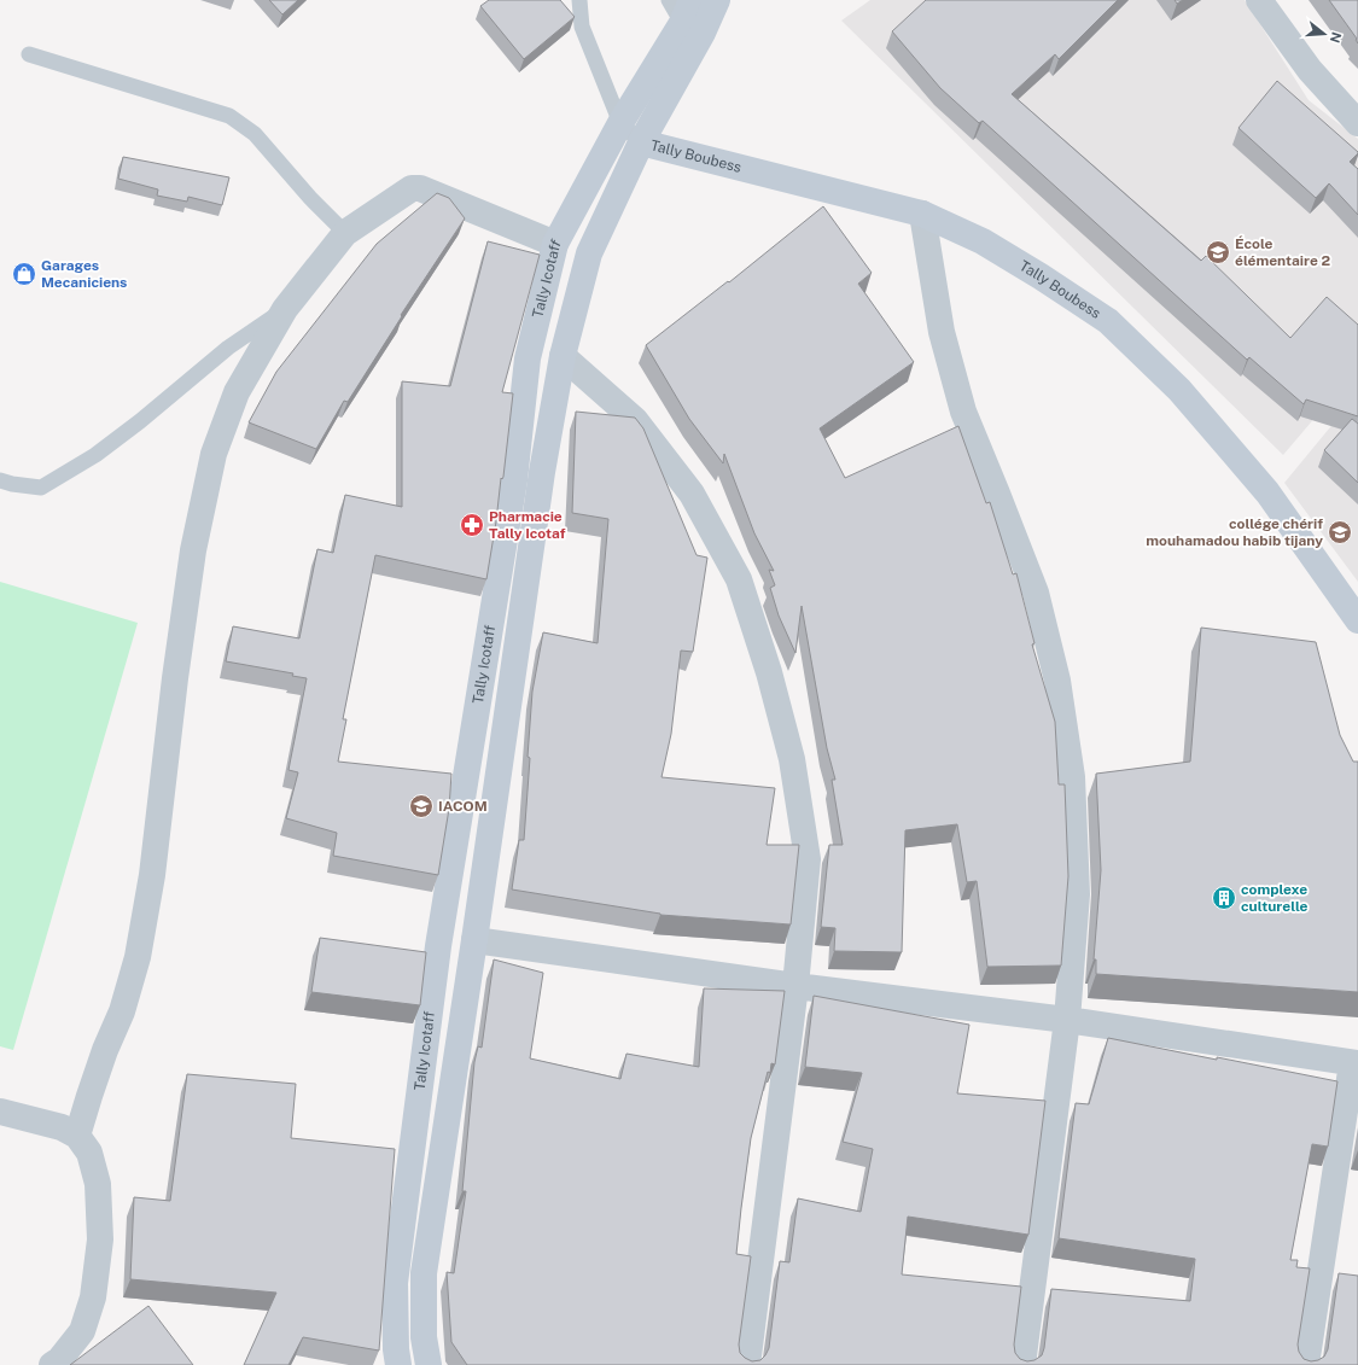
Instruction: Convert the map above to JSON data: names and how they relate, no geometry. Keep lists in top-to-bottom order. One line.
{"streets":{"street":["Tally Boubess","Tally Icotaff"]},"crossings":[["Tally Boubess","Tally Icotaff"]],"places":{"school or university":["École élémentaire 2","collége chérif mouhamadou habib tijany","IACOM"],"shop":["Garages Mecaniciens"],"pharmacy":["Pharmacie Tally Icotaf"],"building":["complexe culturelle"]},"north":"right"}
